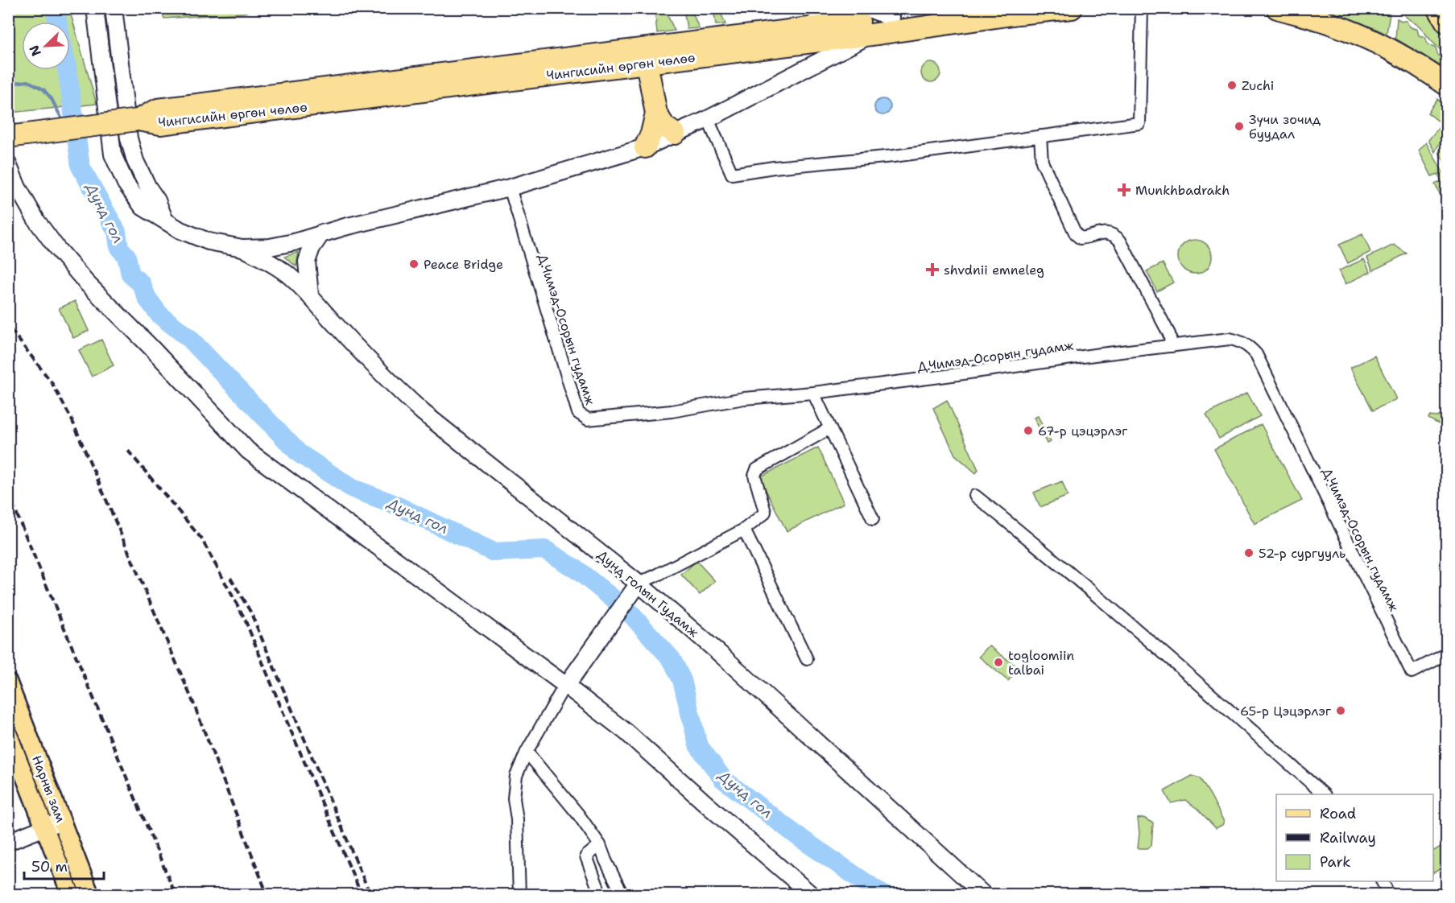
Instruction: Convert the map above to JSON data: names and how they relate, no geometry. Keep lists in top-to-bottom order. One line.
{"streets":{"highway":["Чингисийн өргөн чөлөө"],"main road":["Дунд голын Гудамж","Нарны зам"],"street":["Д.Чимэд-Осорын гудамж"]},"water":["Дунд гол"],"places":{"other":["Zuchi","Зүчи зочид буудал","Peace Bridge","67-р цэцэрлэг","52-р сургууль","togloomiin talbai","65-р Цэцэрлэг"],"health":["Munkhbadrakh","shvdnii emneleg"]},"legend":["Road","Railway","Park"],"scale_bar":"50 m","north":"bottom left"}
